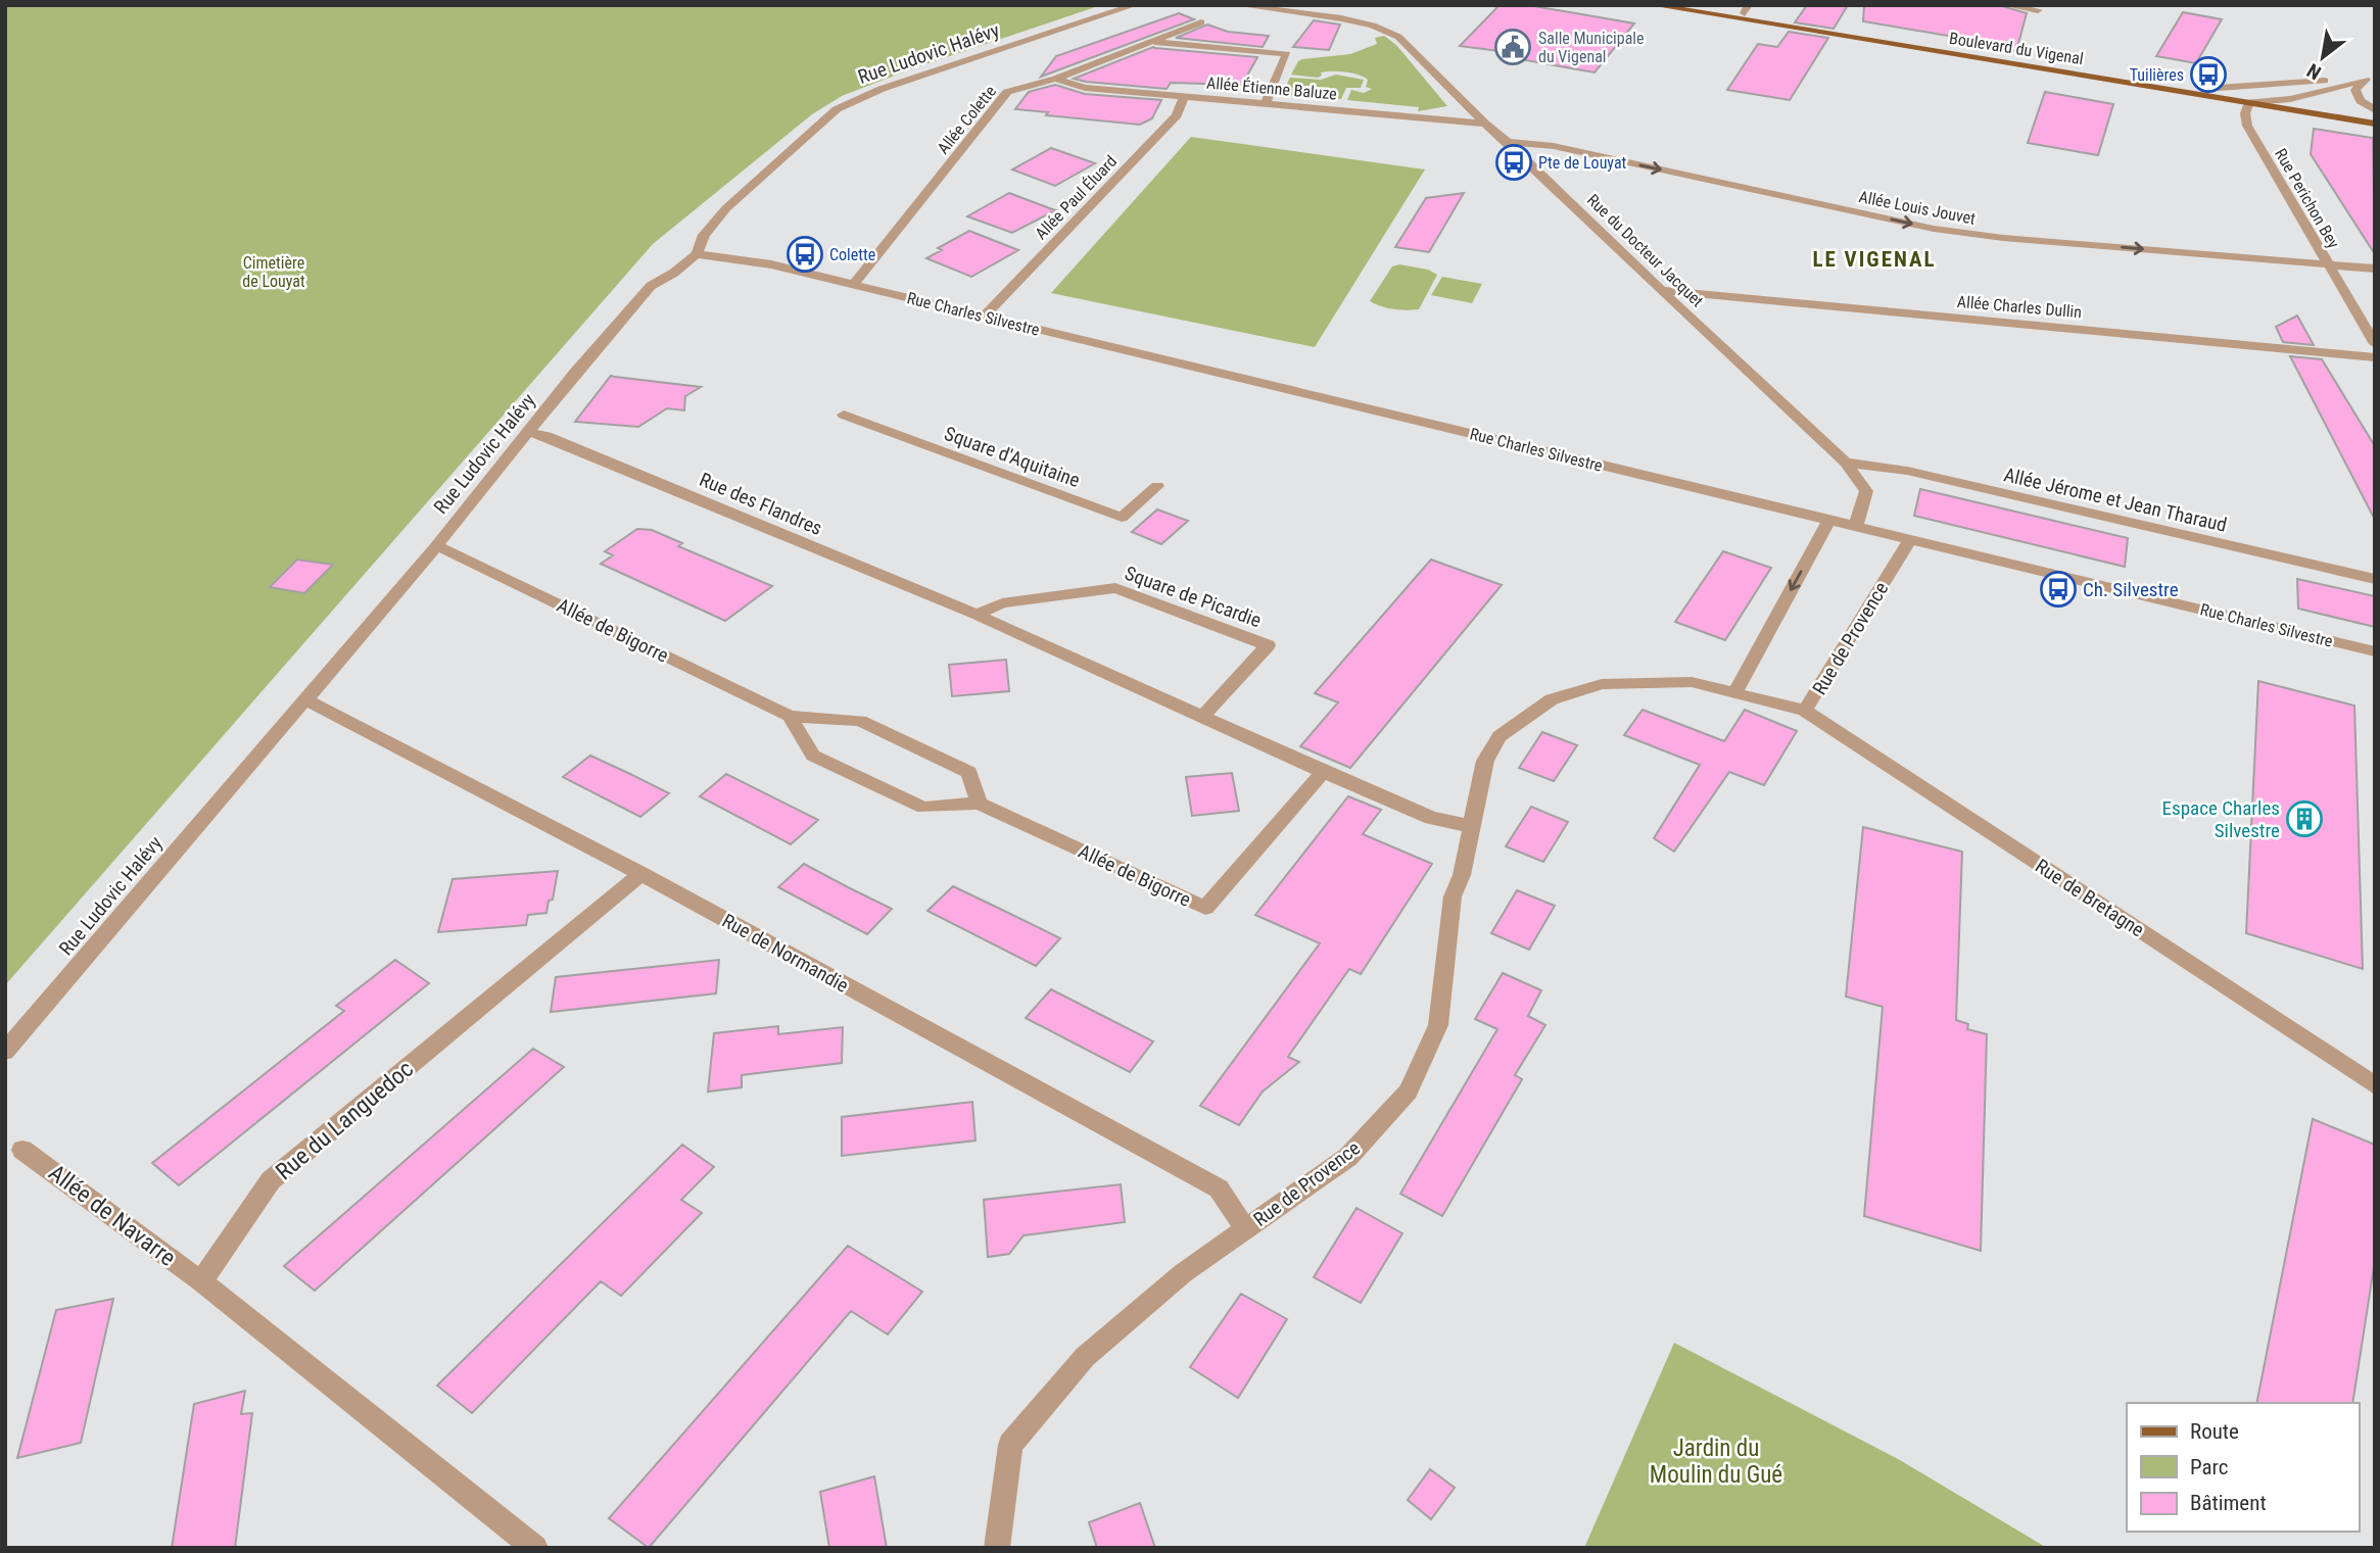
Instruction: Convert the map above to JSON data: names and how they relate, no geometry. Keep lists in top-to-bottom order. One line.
{"streets":{"main road":["Boulevard du Vigenal"],"street":["Rue Ludovic Halévy","Allée Étienne Baluze","Allée Colette","Allée Paul Éluard","Rue Perichon Bey","Allée Louis Jouvet","Rue du Docteur Jacquet","Allée Charles Dullin","Rue Charles Silvestre","Square d'Aquitaine","Allée Jérome et Jean Tharaud","Rue des Flandres","Square de Picardie","Allée de Bigorre","Rue de Provence","Rue de Bretagne","Rue de Normandie","Rue du Languedoc","Allée de Navarre"]},"crossings":[["Boulevard du Vigenal","Rue Perichon Bey"],["Rue Ludovic Halévy","Rue Charles Silvestre"],["Rue Ludovic Halévy","Rue des Flandres"],["Rue Ludovic Halévy","Allée de Bigorre"],["Rue Ludovic Halévy","Rue de Normandie"],["Allée Étienne Baluze","Allée Colette"],["Allée Étienne Baluze","Allée Paul Éluard"],["Allée Étienne Baluze","Rue du Docteur Jacquet"],["Allée Colette","Rue Charles Silvestre"],["Allée Paul Éluard","Rue Charles Silvestre"],["Rue Perichon Bey","Allée Louis Jouvet"],["Allée Louis Jouvet","Rue du Docteur Jacquet"],["Rue du Docteur Jacquet","Allée Charles Dullin"],["Rue du Docteur Jacquet","Rue Charles Silvestre"],["Rue du Docteur Jacquet","Allée Jérome et Jean Tharaud"],["Rue Charles Silvestre","Rue de Provence"],["Rue des Flandres","Square de Picardie"],["Rue de Provence","Rue de Bretagne"],["Rue de Provence","Rue de Normandie"],["Rue de Normandie","Rue du Languedoc"],["Rue du Languedoc","Allée de Navarre"]],"one_way":["Allée Louis Jouvet"],"districts":["LE VIGENAL"],"parks":["Cimetière de Louyat","Jardin du Moulin du Gué"],"places":{"public building":["Salle Municipale du Vigenal"],"bus stop":["Tuilières","Pte de Louyat","Colette","Ch. Silvestre"],"building":["Espace Charles Silvestre"]},"legend":["Route","Parc","Bâtiment"],"north":"bottom left"}
